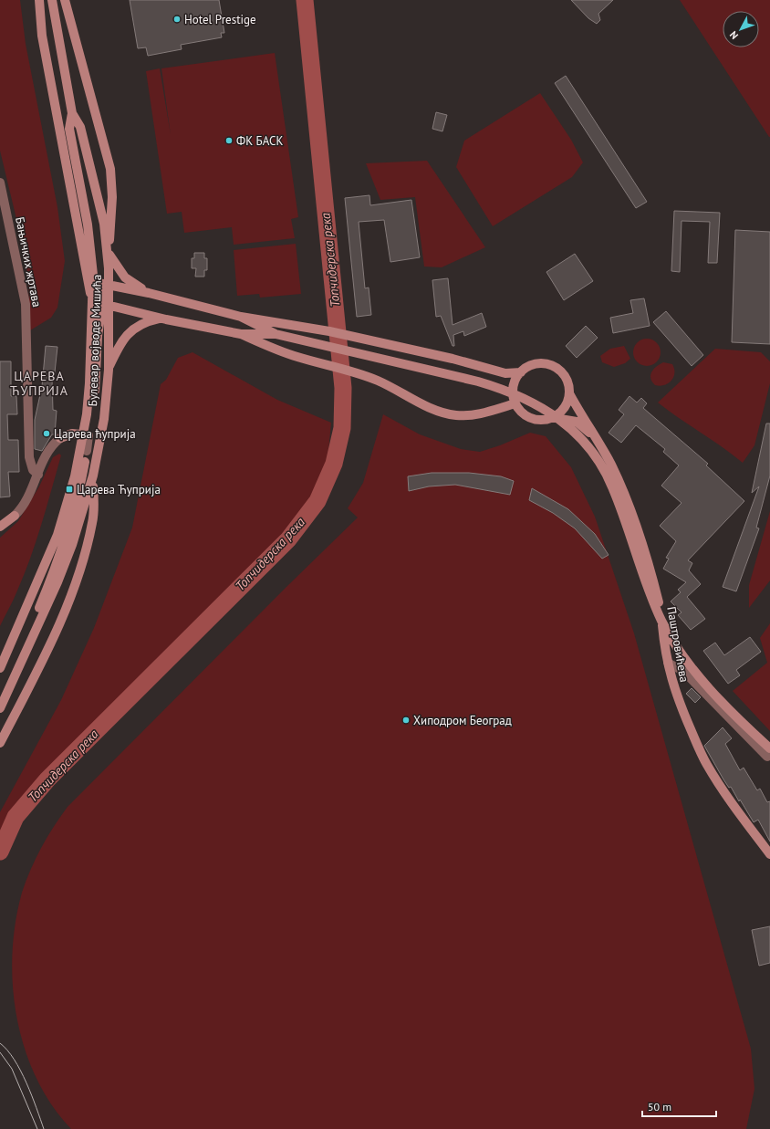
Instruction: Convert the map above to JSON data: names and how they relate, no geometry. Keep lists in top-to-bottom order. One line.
{"streets":{"main road":["Булевар војводе Мишића","Паштровићева"],"street":["Бањичких жртава"]},"districts":["ЦАРЕВА ЋУПРИЈА"],"water":["Топчидерска река"],"places":{"other":["Hotel Prestige","ФК БАСК","Царева ћуприја","Хиподром Београд"],"transit":["Царева Ћуприја"]},"scale_bar":"50 m","north":"bottom left"}
